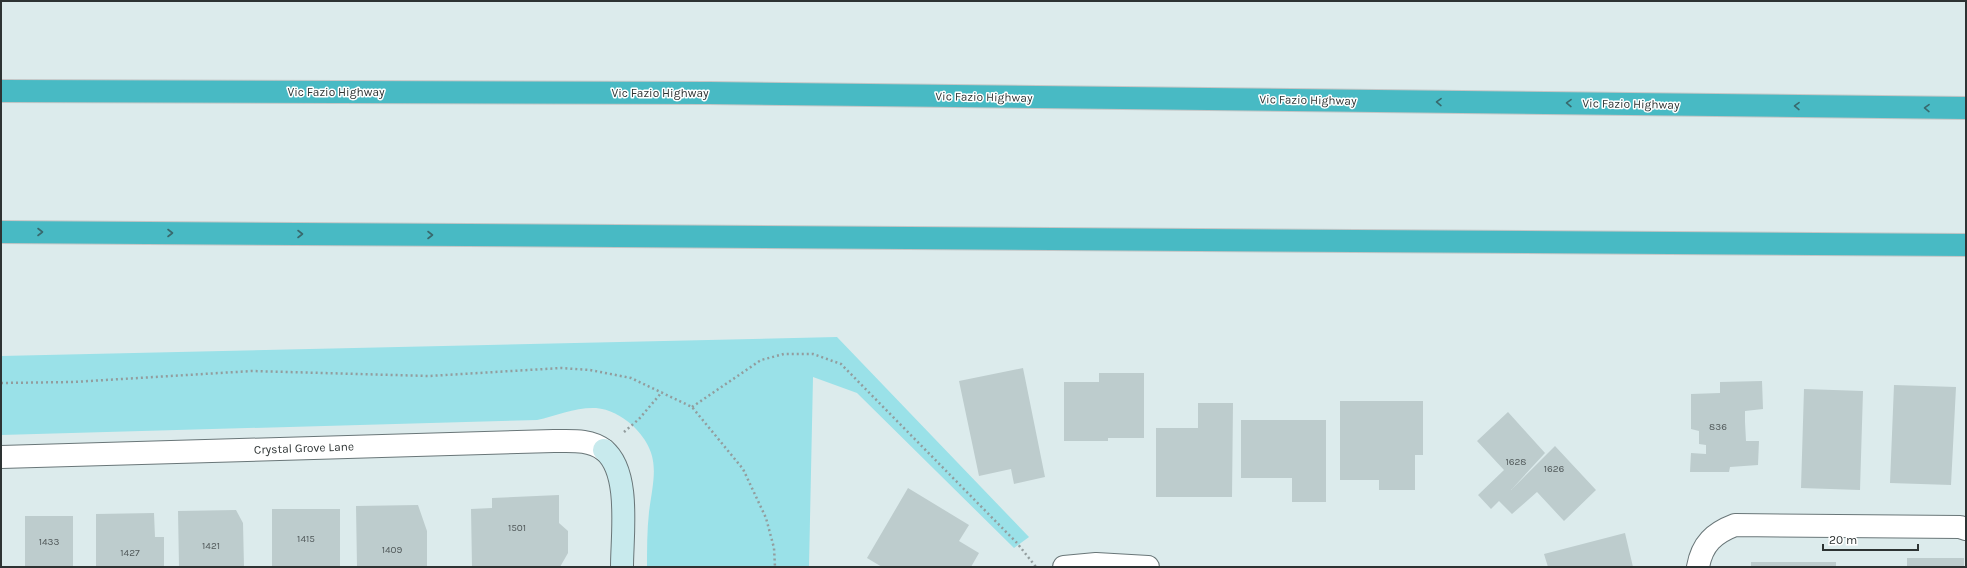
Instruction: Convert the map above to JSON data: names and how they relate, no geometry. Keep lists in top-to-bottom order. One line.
{"streets":{"highway":["Vic Fazio Highway"],"street":["Crystal Grove Lane"]},"house_numbers":["836","1628","1626","1501","1415","1433","1421","1409","1427"],"scale_bar":"20 m"}
